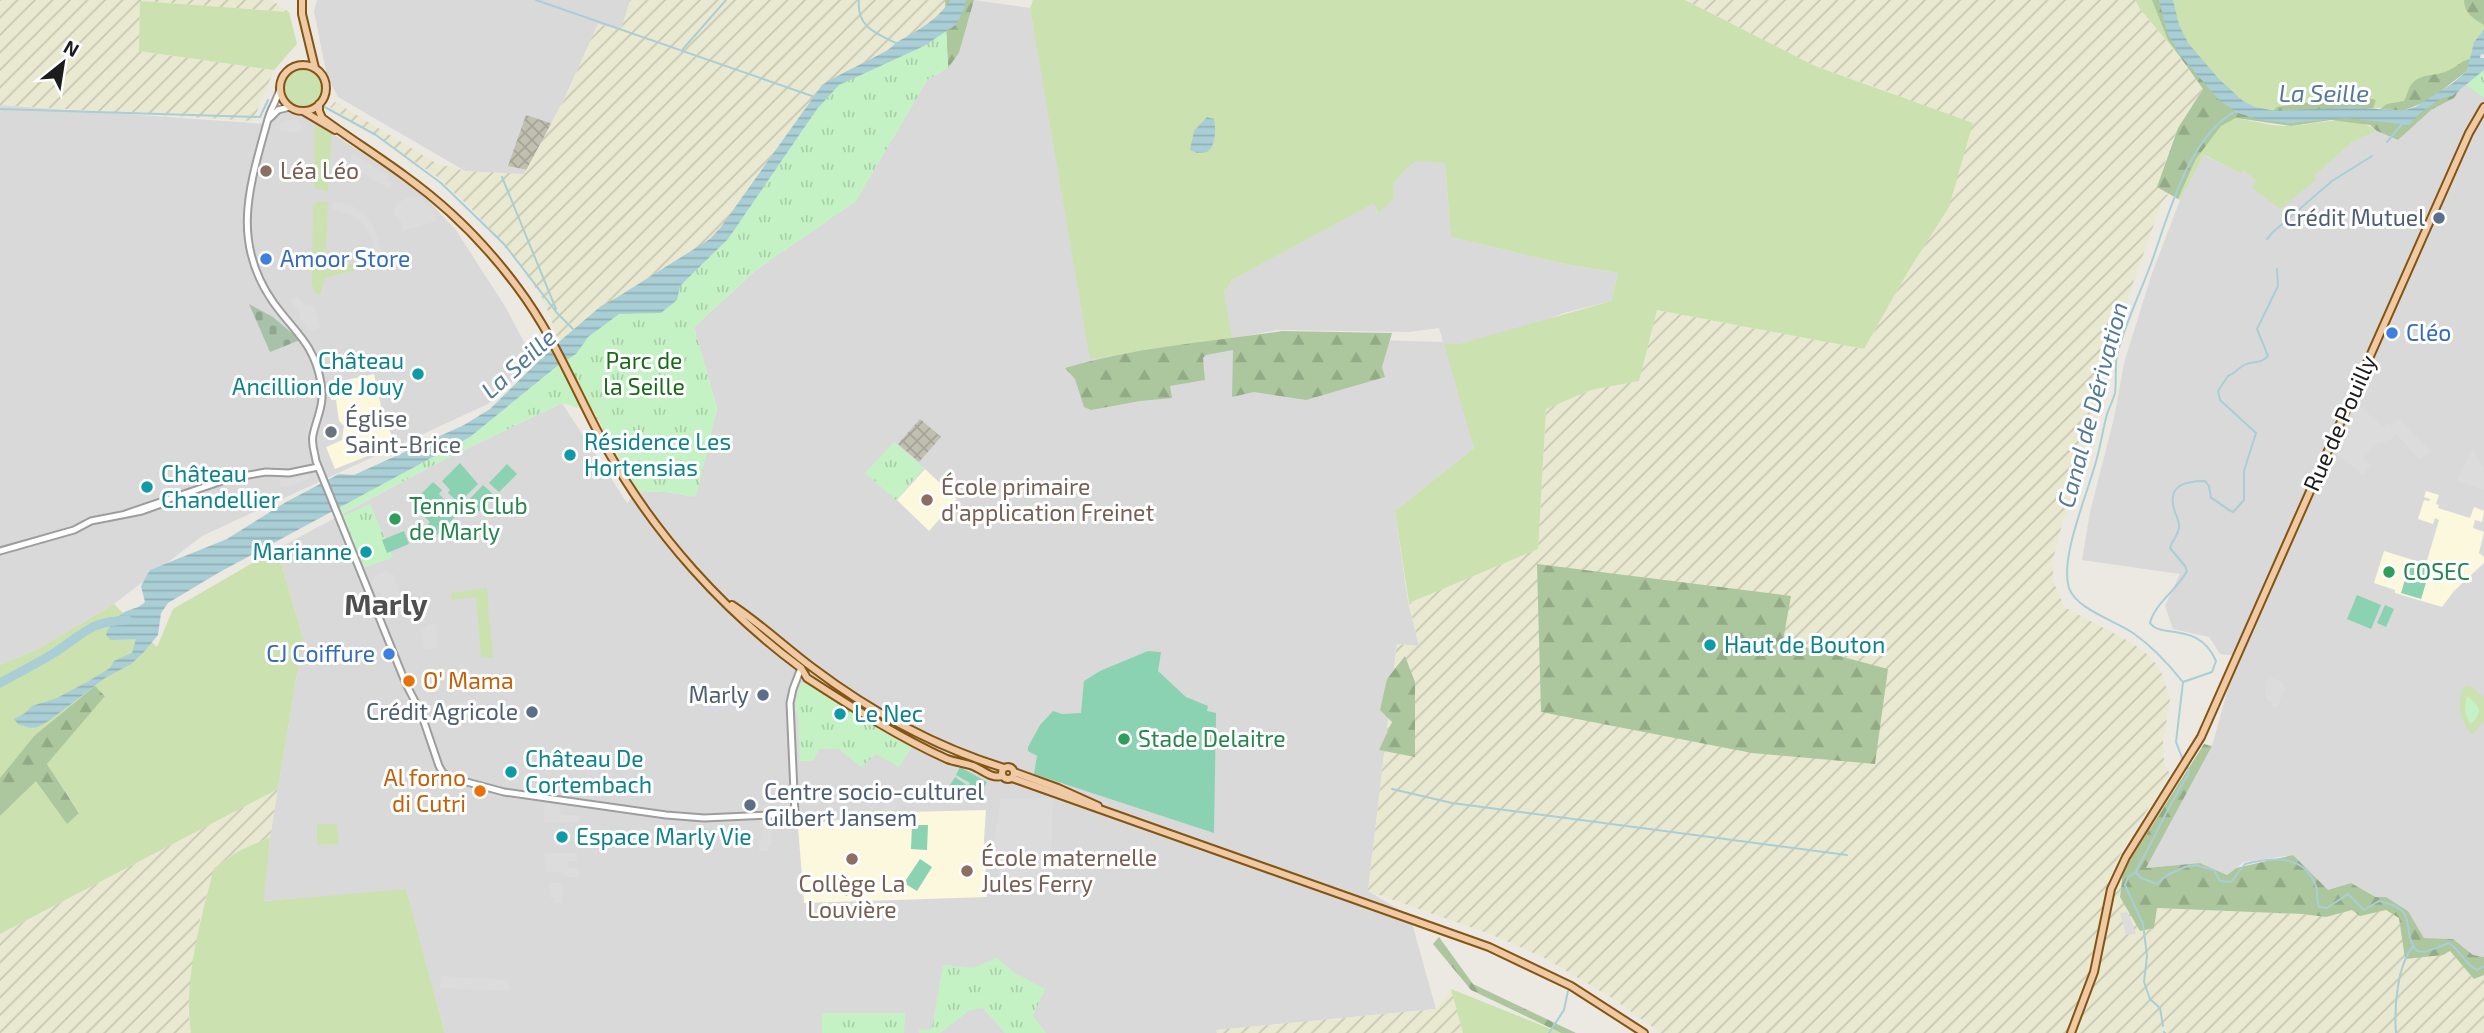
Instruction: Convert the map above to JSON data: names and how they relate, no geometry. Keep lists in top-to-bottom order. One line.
{"streets":{"main road":["Rue de Pouilly"]},"districts":["Marly"],"water":["La Seille","Canal de Dérivation"],"parks":["Parc de la Seille"],"places":["Léa Léo","Crédit Mutuel","Amoor Store","Cléo","Château Ancillion de Jouy","Église Saint-Brice","Résidence Les Hortensias","Château Chandellier","École primaire d'application Freinet","Tennis Club de Marly","Marianne","COSEC","Haut de Bouton","CJ Coiffure","O' Mama","Marly","Crédit Agricole","Le Nec","Stade Delaitre","Château De Cortembach","Al forno di Cutri","Centre socio-culturel Gilbert Jansem","Espace Marly Vie","Collège La Louvière","École maternelle Jules Ferry"],"north":"top right"}
